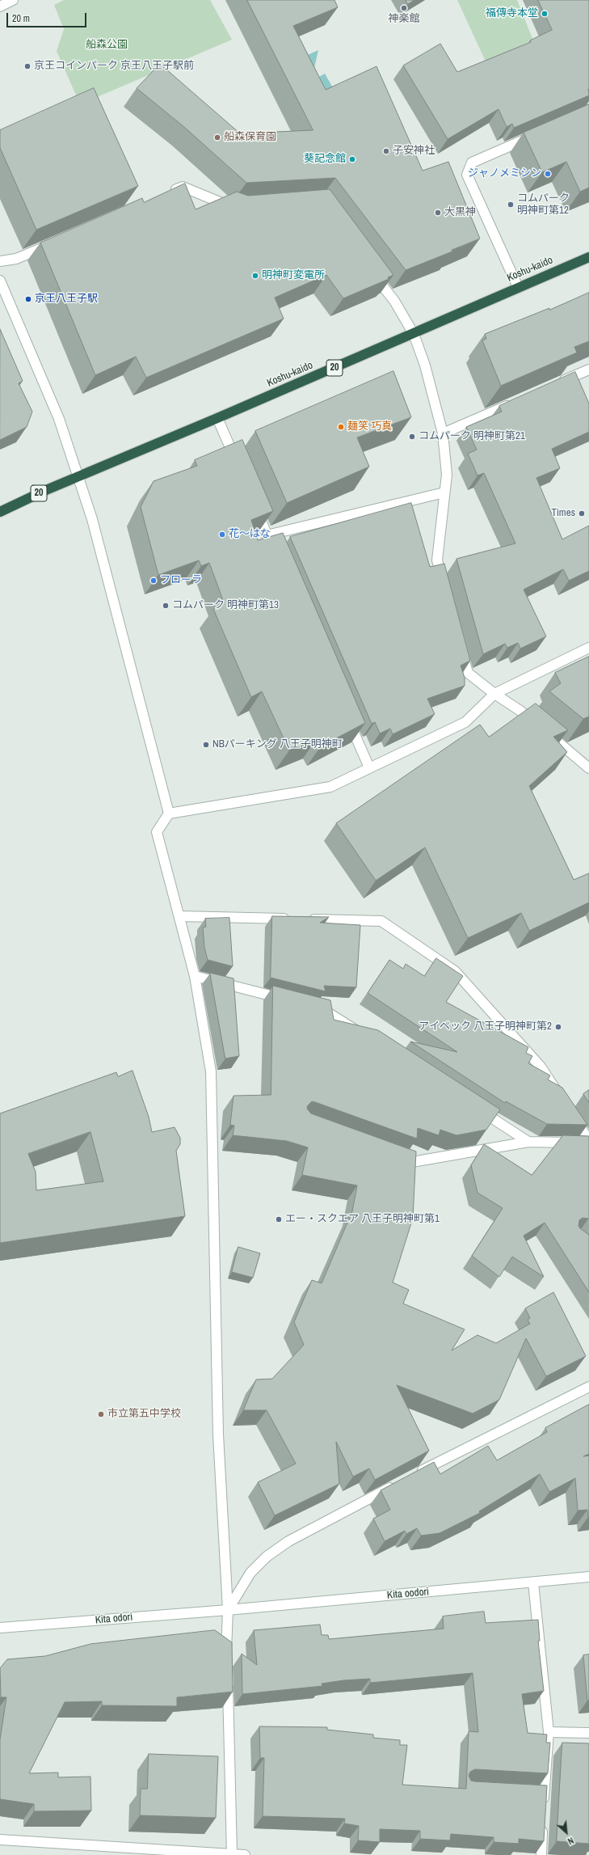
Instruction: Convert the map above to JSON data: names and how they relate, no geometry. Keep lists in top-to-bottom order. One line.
{"streets":{"highway":["Koshu-kaido","20"],"street":["Kita oodori","Kita odori"]},"crossings":[["Kita oodori","Kita odori"]],"parks":["船森公園"],"places":["神楽館","福傳寺本堂","京王コインパーク 京王八王子駅前","船森保育園","子安神社","葵記念館","ジャノメミシン","コムパーク 明神町第12","大黒神","明神町変電所","京王八王子駅","麺笑 巧真","コムパーク 明神町第21","Times","花～はな","フローラ","コムパーク 明神町第13","NBパーキング 八王子明神町","アイペック 八王子明神町第2","エー・スクエア 八王子明神町第1","市立第五中学校"],"scale_bar":"20 m","north":"bottom right"}
